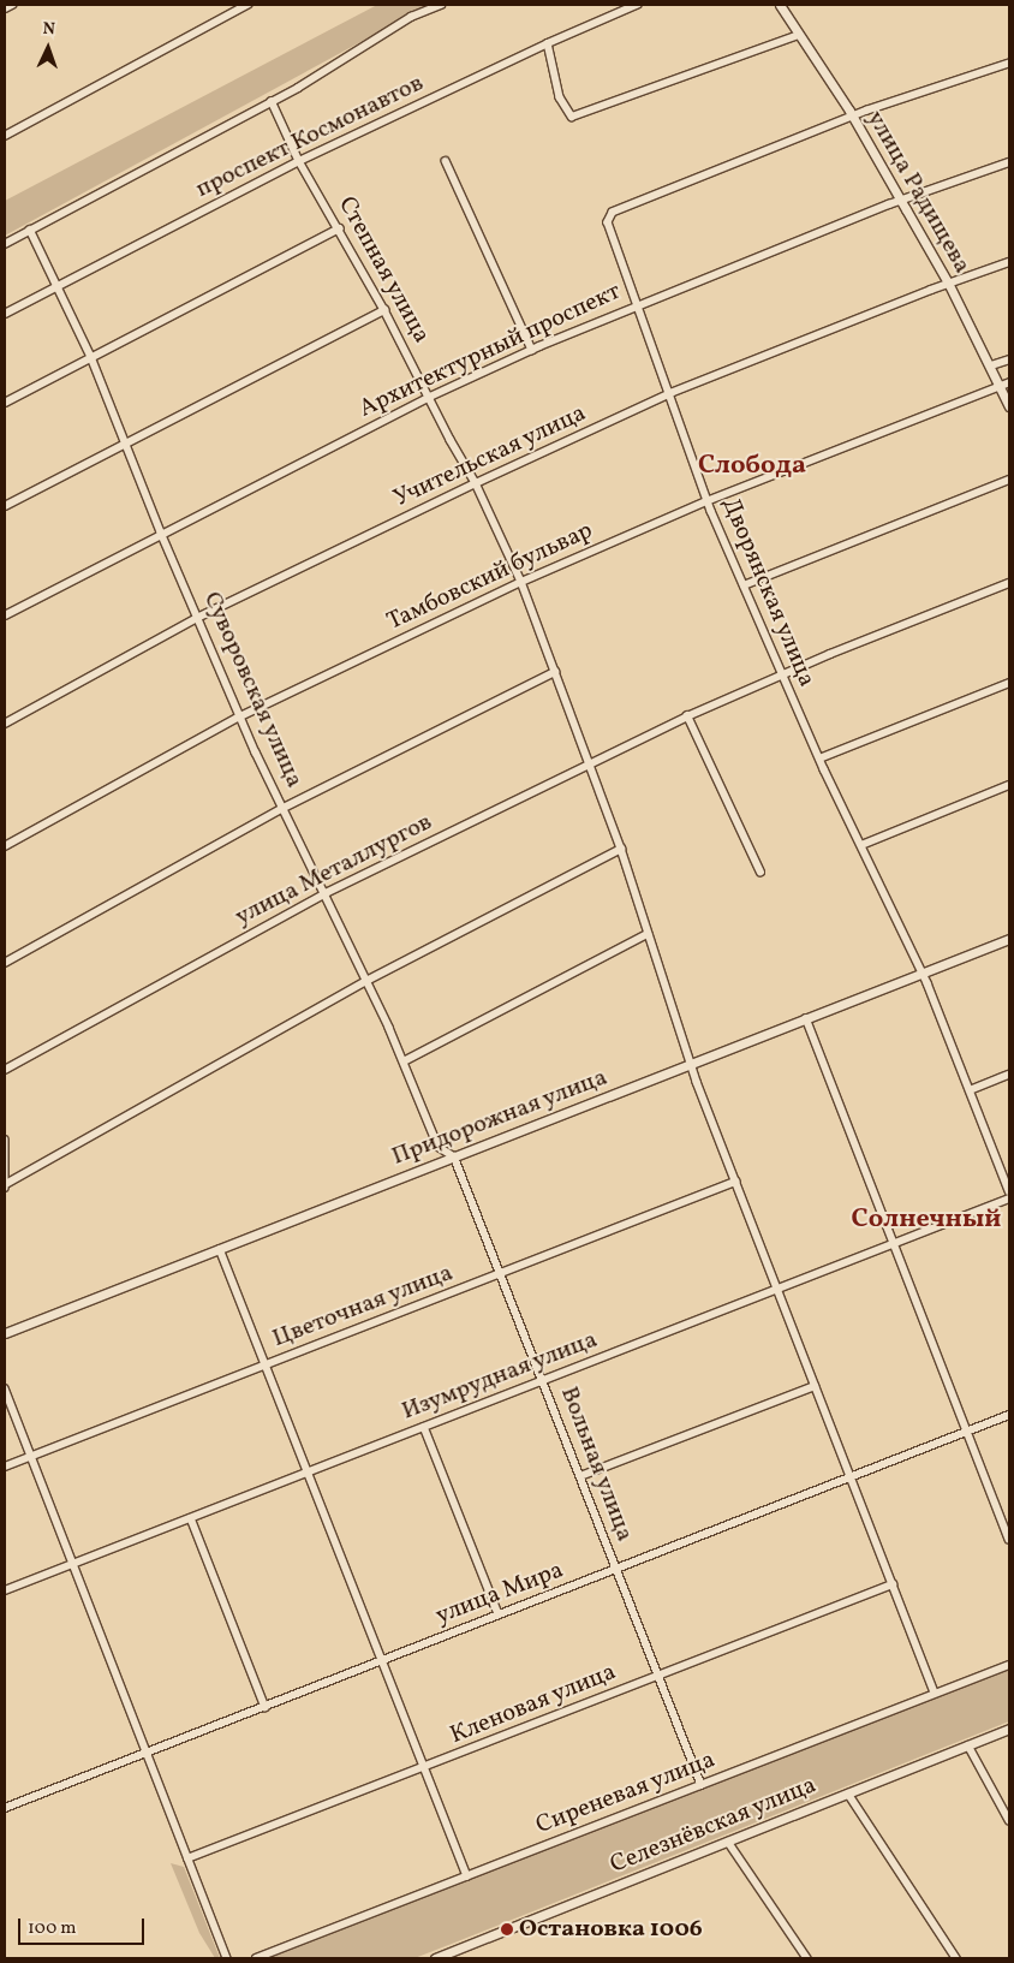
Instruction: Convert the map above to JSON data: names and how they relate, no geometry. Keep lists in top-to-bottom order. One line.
{"streets":{"street":["проспект Космонавтов","улица Радищева","Степная улица","Архитектурный проспект","Учительская улица","Тамбовский бульвар","Дворянская улица","Суворовская улица","улица Металлургов","Придорожная улица","Цветочная улица","Изумрудная улица","Вольная улица","улица Мира","Кленовая улица","Сиреневая улица","Селезнёвская улица"]},"crossings":[["проспект Космонавтов","Степная улица"],["проспект Космонавтов","Суворовская улица"],["улица Радищева","Архитектурный проспект"],["улица Радищева","Учительская улица"],["улица Радищева","Тамбовский бульвар"],["улица Радищева","Дворянская улица"],["Степная улица","Архитектурный проспект"],["Степная улица","Учительская улица"],["Степная улица","Тамбовский бульвар"],["Степная улица","улица Металлургов"],["Степная улица","Придорожная улица"],["Архитектурный проспект","Дворянская улица"],["Архитектурный проспект","Суворовская улица"],["Учительская улица","Дворянская улица"],["Учительская улица","Суворовская улица"],["Тамбовский бульвар","Дворянская улица"],["Тамбовский бульвар","Суворовская улица"],["Дворянская улица","улица Металлургов"],["Дворянская улица","Придорожная улица"],["Суворовская улица","улица Металлургов"],["Суворовская улица","Придорожная улица"],["Суворовская улица","Вольная улица"],["Придорожная улица","Вольная улица"],["Цветочная улица","Вольная улица"],["Изумрудная улица","Вольная улица"],["Вольная улица","улица Мира"],["Вольная улица","Кленовая улица"],["Вольная улица","Сиреневая улица"]],"districts":["Слобода","Солнечный"],"places":["Остановка 1006"],"scale_bar":"100 m","north":"top"}
